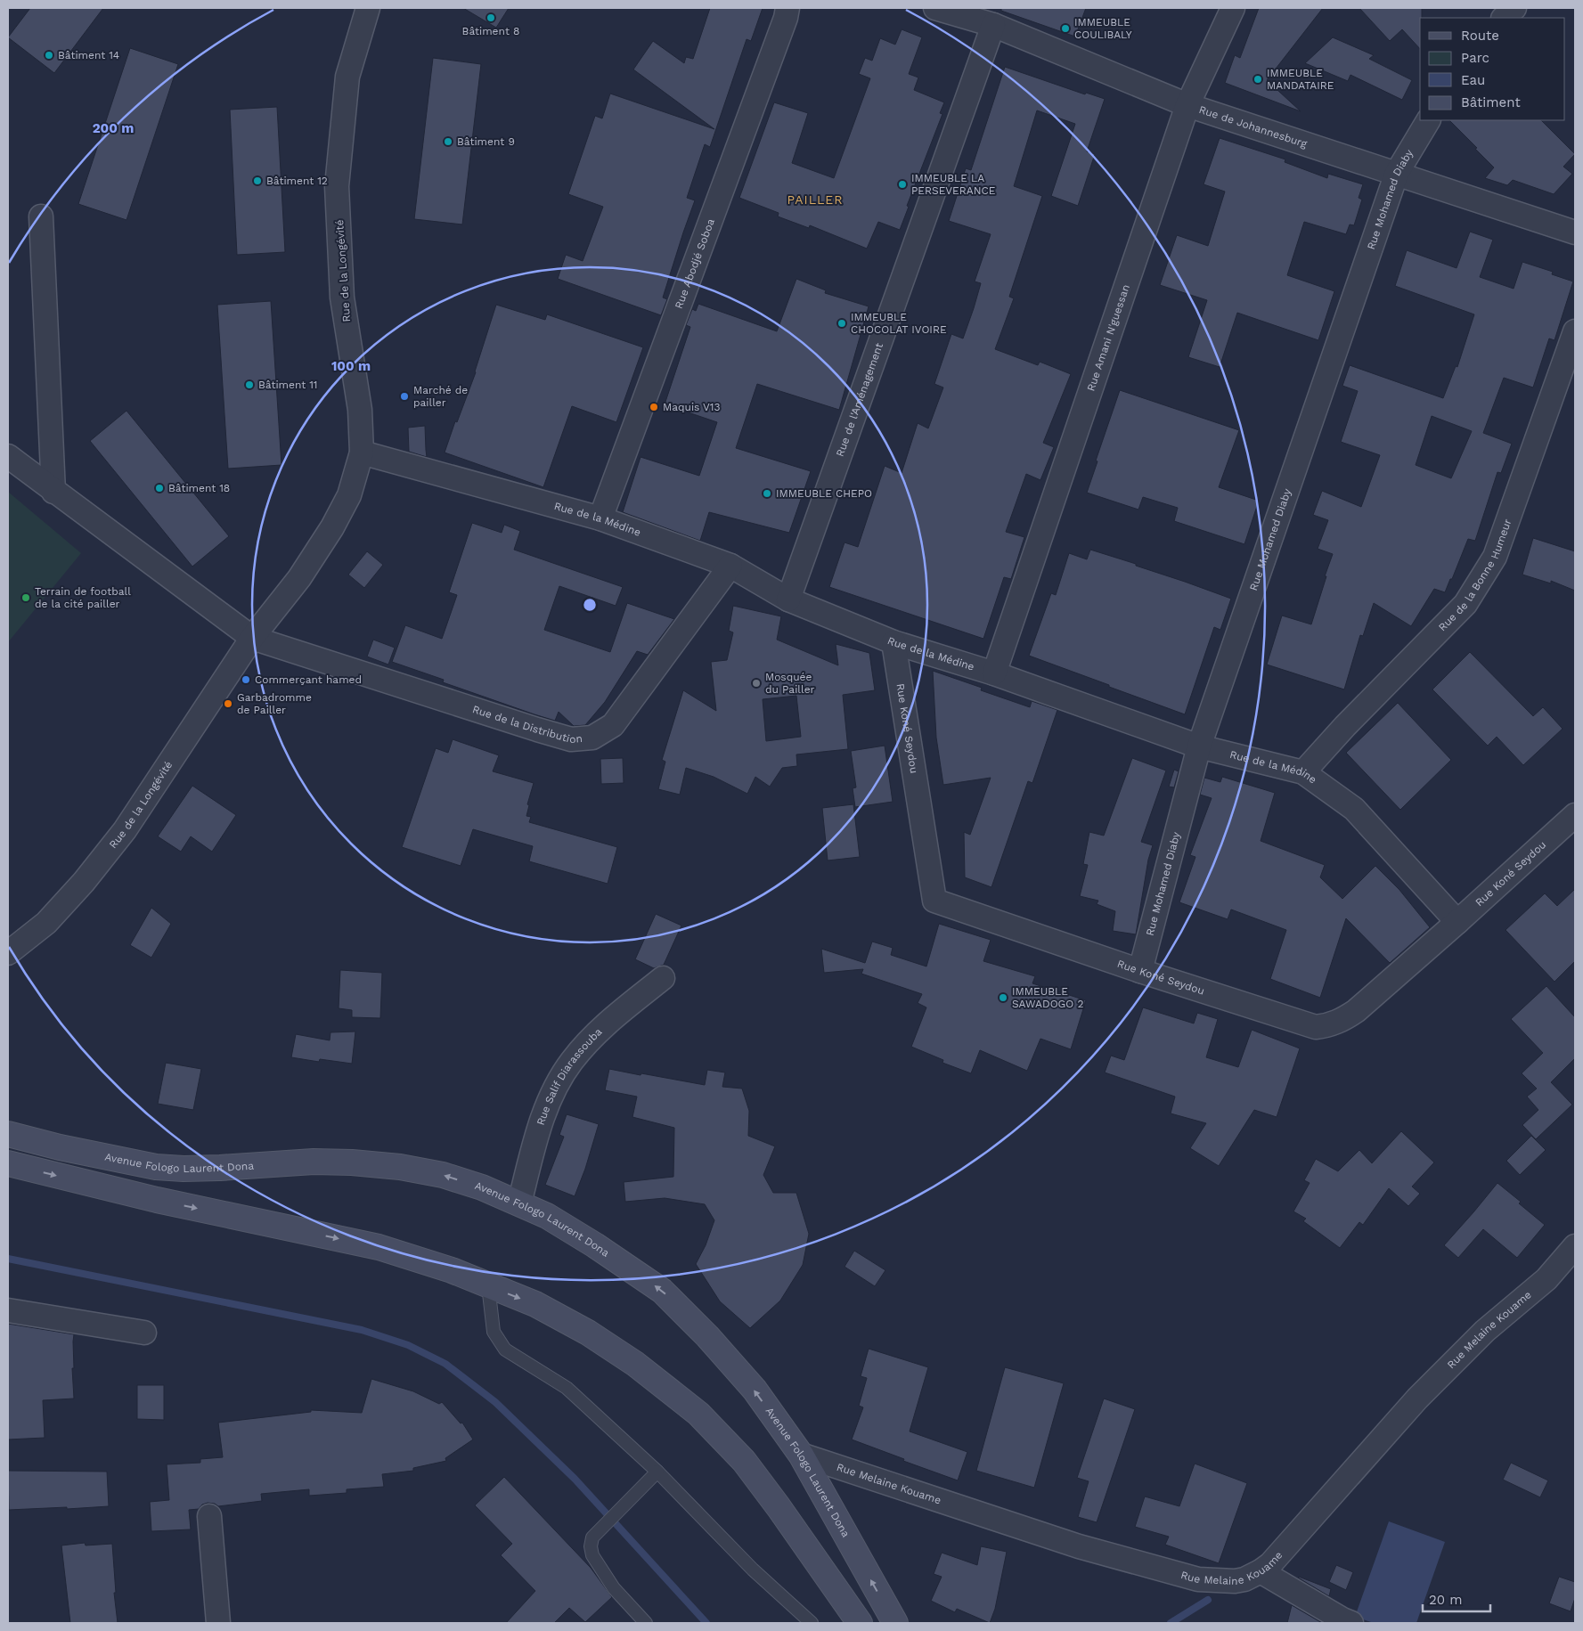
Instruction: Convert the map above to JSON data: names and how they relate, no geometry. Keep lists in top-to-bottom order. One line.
{"streets":{"main road":["Avenue Fologo Laurent Dona"],"street":["Rue de Johannesburg","Rue Mohamed Diaby","Rue Abodjé Soboa","Rue de la Longévité","Rue Amani N'guessan","Rue de l'Aménagement","Rue de la Médine","Rue de la Bonne Humeur","Rue de la Distribution","Rue Koné Seydou","Rue Salif Diarassouba","Rue Melaine Kouame"]},"crossings":[["Rue de Johannesburg","Rue Mohamed Diaby"],["Rue de Johannesburg","Rue Amani N'guessan"],["Rue de Johannesburg","Rue de l'Aménagement"],["Rue Mohamed Diaby","Rue de la Médine"],["Rue Mohamed Diaby","Rue Koné Seydou"],["Rue Abodjé Soboa","Rue de la Médine"],["Rue de la Longévité","Rue de la Médine"],["Rue de la Longévité","Rue de la Distribution"],["Rue Amani N'guessan","Rue de la Médine"],["Rue de l'Aménagement","Rue de la Médine"],["Rue de la Médine","Rue de la Bonne Humeur"],["Rue de la Médine","Rue de la Distribution"],["Rue de la Médine","Rue Koné Seydou"],["Rue Salif Diarassouba","Avenue Fologo Laurent Dona"],["Avenue Fologo Laurent Dona","Rue Melaine Kouame"]],"districts":["PAILLER"],"places":["Bâtiment 8","IMMEUBLE COULIBALY","Bâtiment 14","IMMEUBLE MANDATAIRE","Bâtiment 9","Bâtiment 12","IMMEUBLE LA PERSEVERANCE","IMMEUBLE CHOCOLAT IVOIRE","Bâtiment 11","Marché de pailler","Maquis V13","Bâtiment 18","IMMEUBLE CHEPO","Terrain de football de la cité pailler","Commerçant hamed","Mosquée du Pailler","Garbadromme de Pailler","IMMEUBLE SAWADOGO 2"],"legend":["Route","Parc","Eau","Bâtiment"],"scale_bar":"20 m","rings":["200 m","100 m"]}
